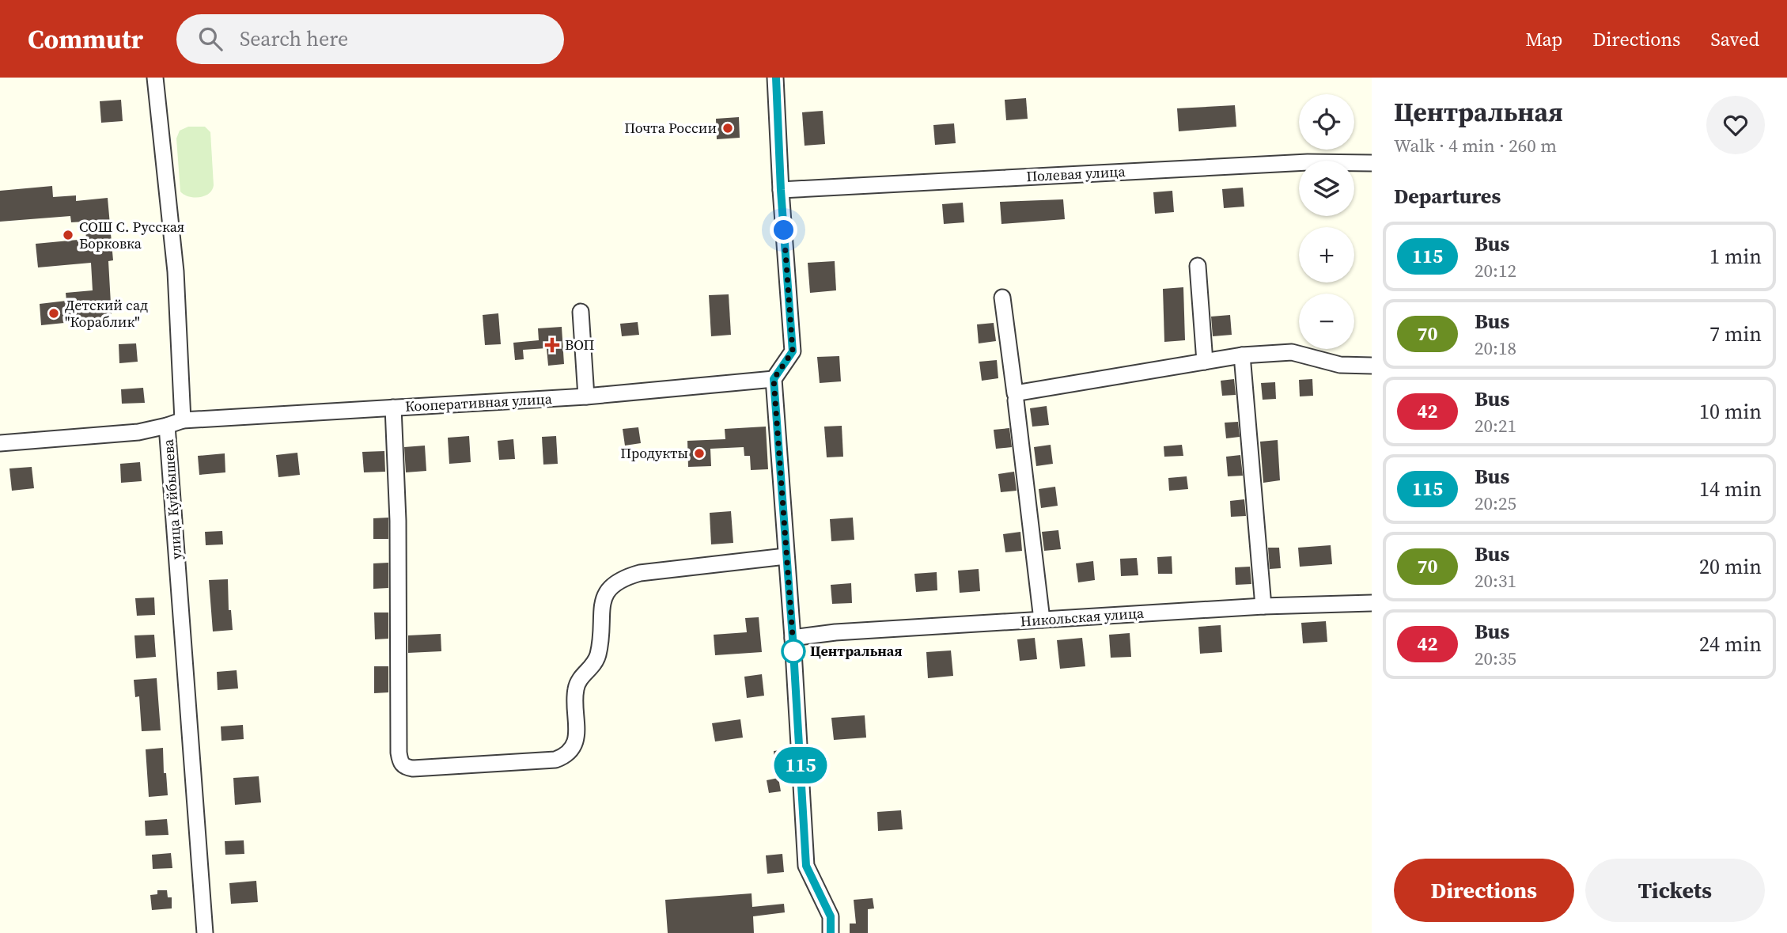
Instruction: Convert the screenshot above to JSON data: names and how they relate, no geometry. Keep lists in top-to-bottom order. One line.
{"streets":{"street":["Полевая улица","Кооперативная улица","улица Куйбышева","Никольская улица"]},"crossings":[["Кооперативная улица","улица Куйбышева"]],"places":{"other":["Почта России","СОШ С. Русская Борковка","Детский сад \"Кораблик\"","Продукты","Центральная"],"health":["ВОП"]},"lines":["bus line 115"],"page":{"header":"Commutr","search":"Search here","nav":["Map","Directions","Saved"],"on_map":"115","heading":[["Центральная","Walk · 4 min · 260 m"],"Departures"],"map_buttons":["+","−"],"list":[{"mark":"115","name":"Bus","note":"20:12","value":"1 min"},{"mark":"70","name":"Bus","note":"20:18","value":"7 min"},{"mark":"42","name":"Bus","note":"20:21","value":"10 min"},{"mark":"115","name":"Bus","note":"20:25","value":"14 min"},{"mark":"70","name":"Bus","note":"20:31","value":"20 min"},{"mark":"42","name":"Bus","note":"20:35","value":"24 min"}],"buttons":["Directions","Tickets"]}}
